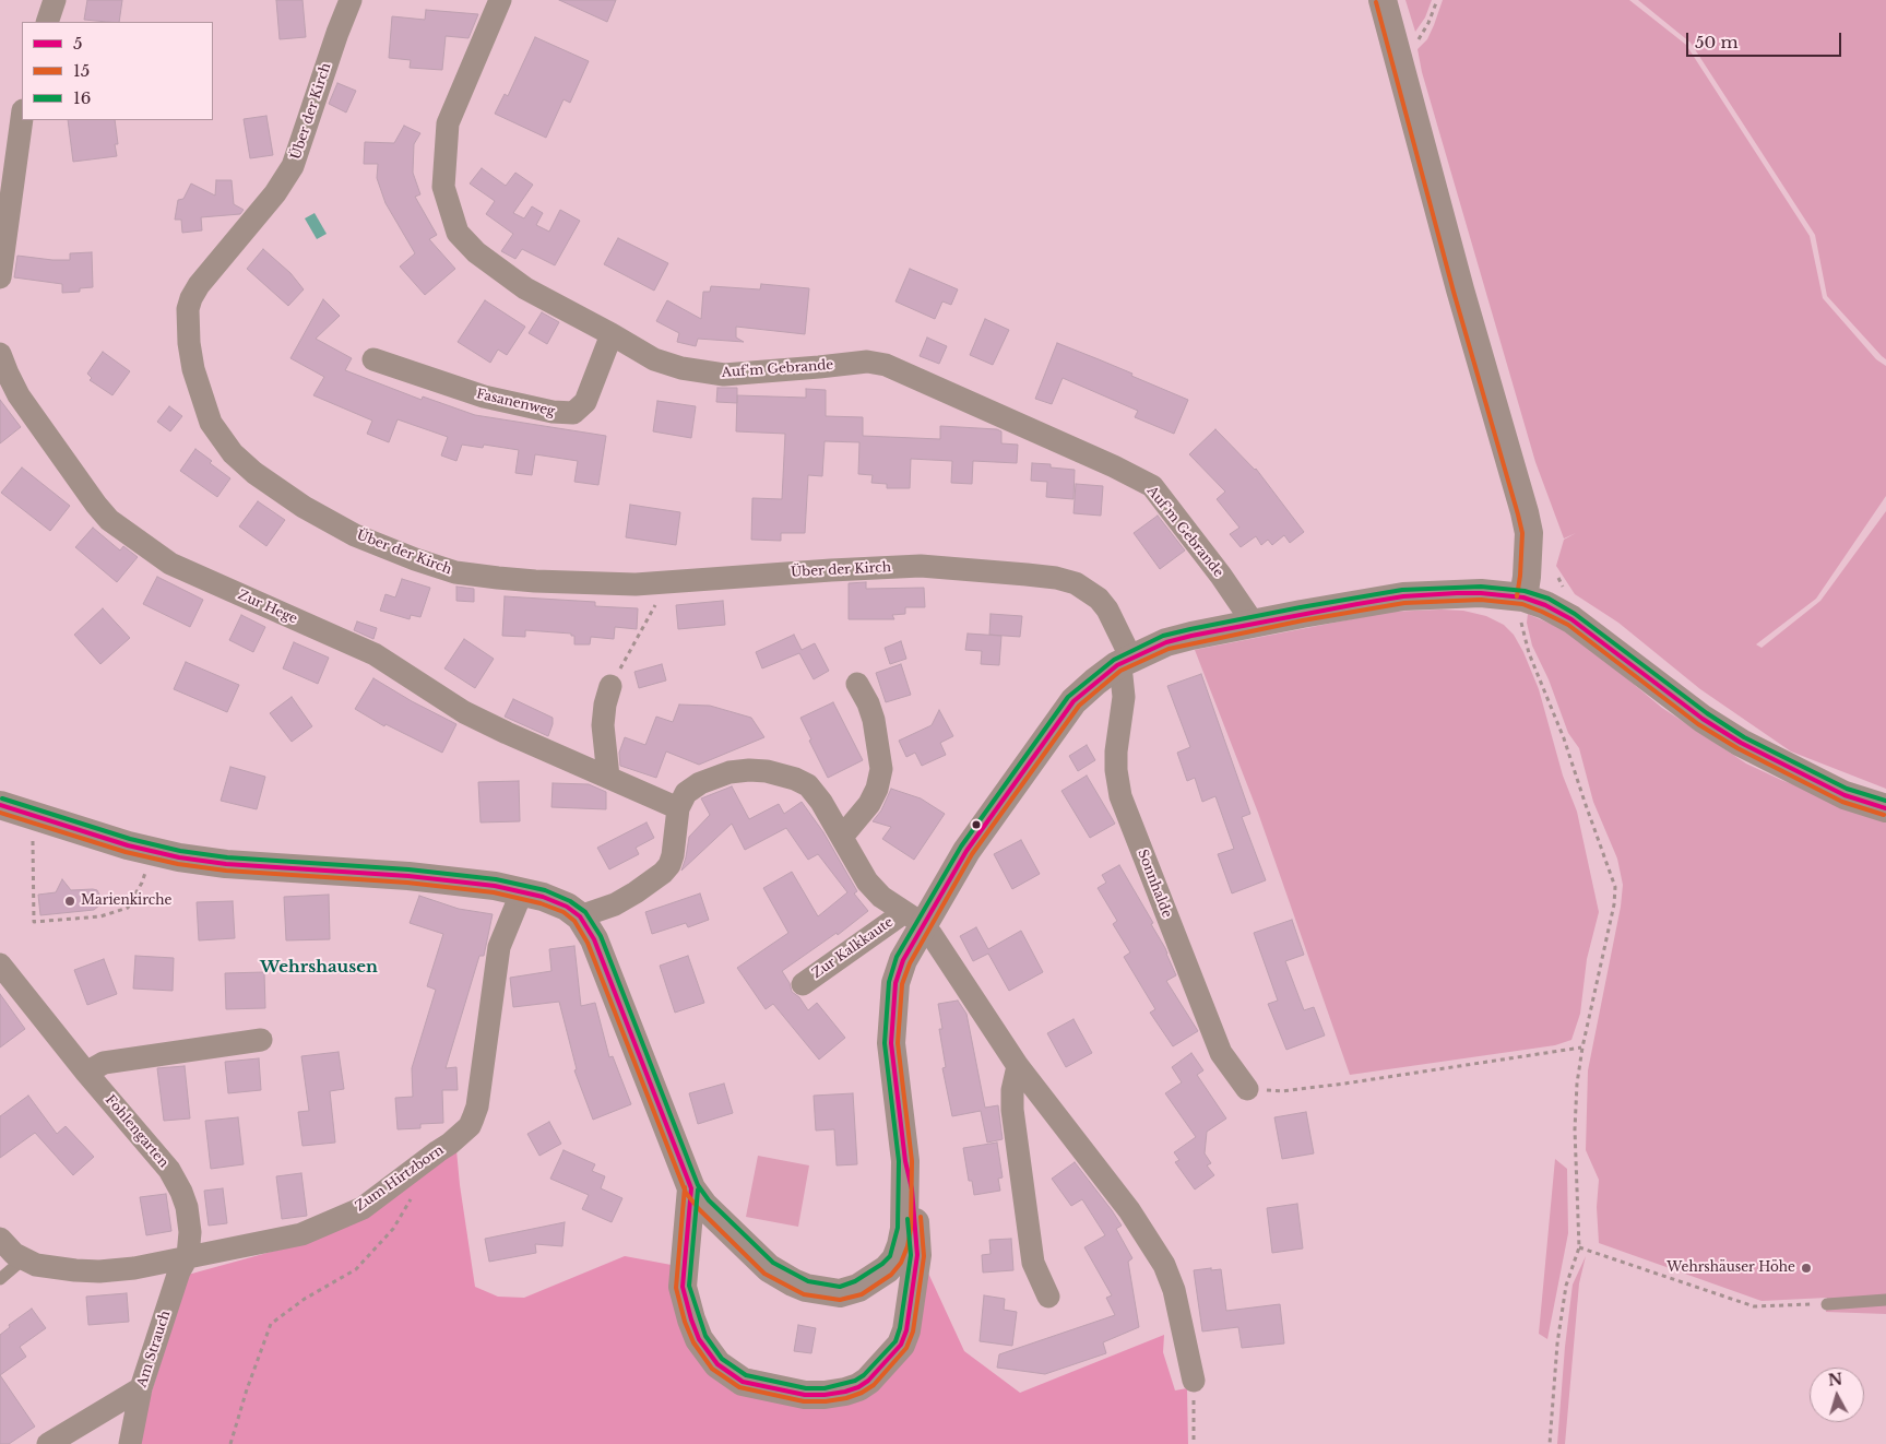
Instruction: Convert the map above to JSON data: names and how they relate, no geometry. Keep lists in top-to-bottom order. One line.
{"streets":{"street":["Über der Kirch","Auf'm Gebrande","Fasanenweg","Zur Hege","Sonnhalde","Zur Kalkkaute","Fohlengarten","Zum Hirtzborn","Am Strauch"]},"crossings":[["Über der Kirch","Sonnhalde"],["Auf'm Gebrande","Fasanenweg"],["Zur Hege","Zur Kalkkaute"],["Fohlengarten","Zum Hirtzborn"],["Fohlengarten","Am Strauch"],["Zum Hirtzborn","Am Strauch"]],"districts":["Wehrshausen"],"places":["Marienkirche","Wehrshäuser Höhe"],"lines":["transit line 15","transit line 16","transit line 5"],"legend":["5","15","16"],"scale_bar":"50 m","north":"top"}
